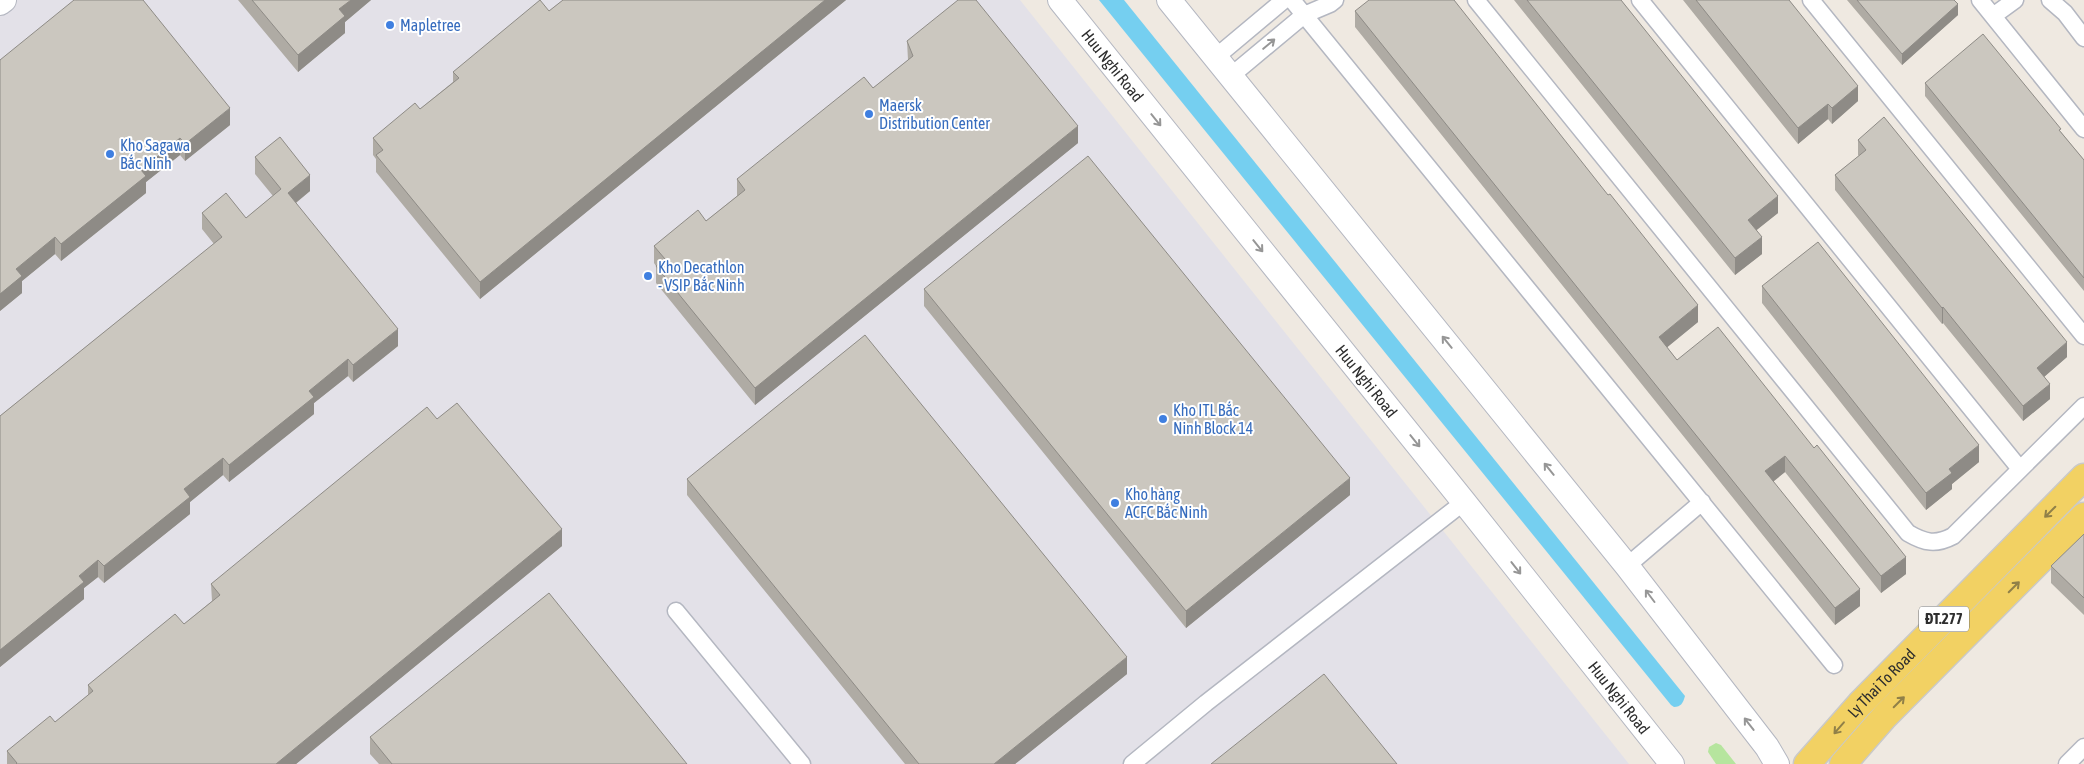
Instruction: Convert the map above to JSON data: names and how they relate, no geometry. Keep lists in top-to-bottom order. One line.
{"streets":{"main road":["Huu Nghi Road","ĐT.277","Ly Thai To Road"]},"places":["Mapletree","Maersk Distribution Center","Kho Sagawa Bắc Ninh","Kho Decathlon - VSIP Bắc Ninh","Kho ITL Bắc Ninh Block 14","Kho hàng ACFC Bắc Ninh"]}
